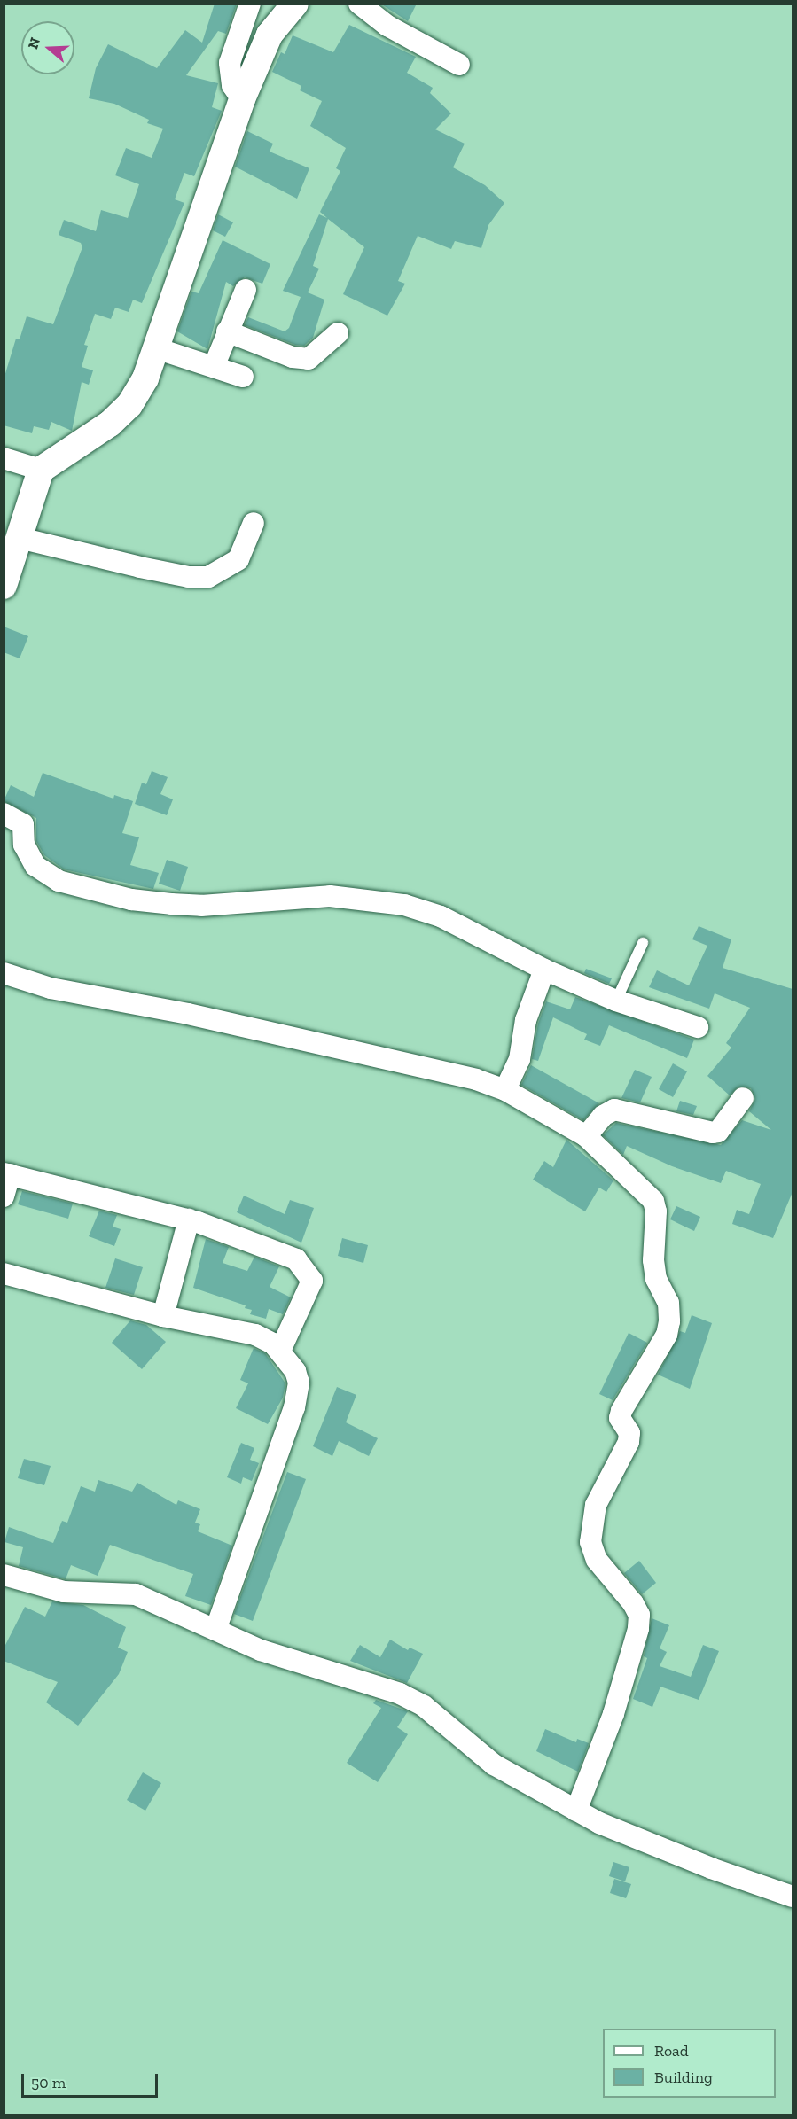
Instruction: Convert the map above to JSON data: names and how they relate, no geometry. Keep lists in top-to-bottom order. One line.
{"legend":["Road","Building"],"scale_bar":"50 m","north":"left"}
